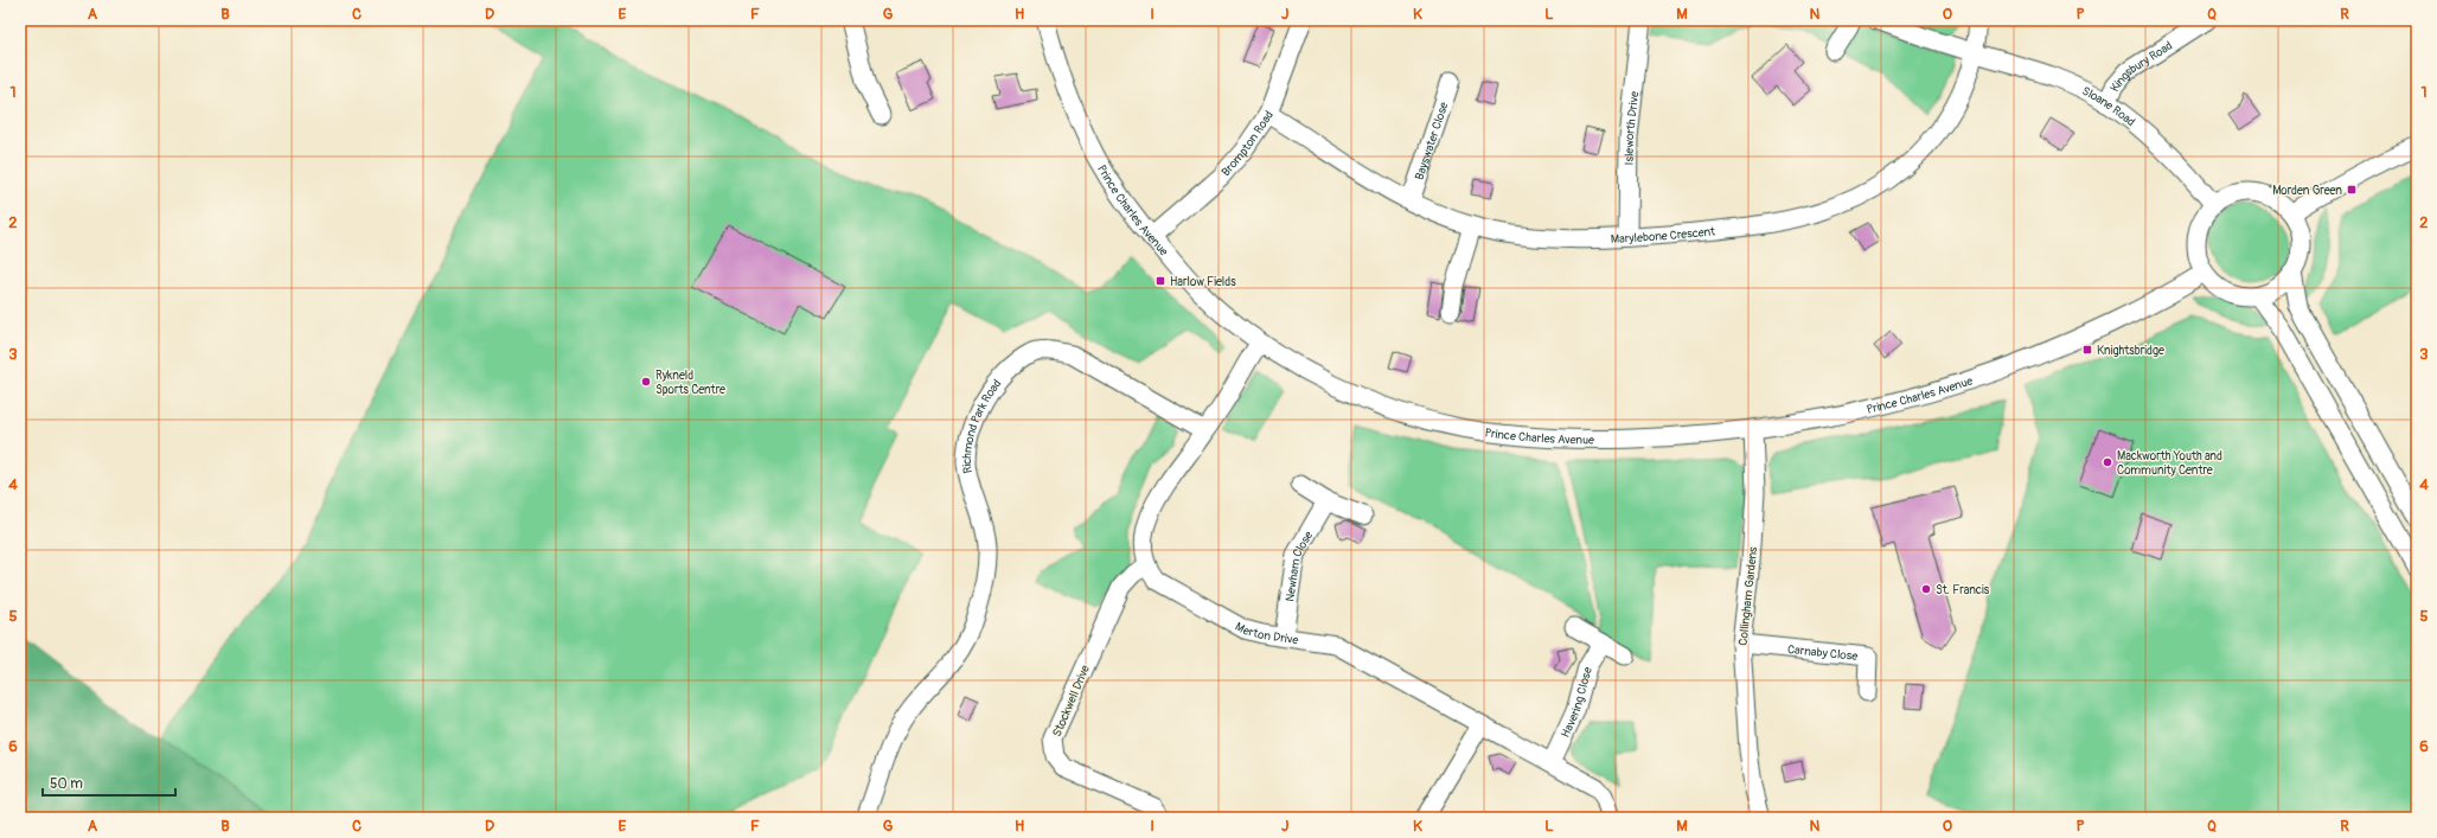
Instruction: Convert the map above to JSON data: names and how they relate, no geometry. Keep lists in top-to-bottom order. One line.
{"streets":{"street":["Kingsbury Road","Sloane Road","Isleworth Drive","Bayswater Close","Brompton Road","Prince Charles Avenue","Marylebone Crescent","Richmond Park Road","Newham Close","Collingham Gardens","Merton Drive","Carnaby Close","Stockwell Drive","Havering Close"]},"crossings":[["Kingsbury Road","Sloane Road"],["Sloane Road","Prince Charles Avenue"],["Sloane Road","Marylebone Crescent"],["Isleworth Drive","Marylebone Crescent"],["Bayswater Close","Marylebone Crescent"],["Brompton Road","Prince Charles Avenue"],["Brompton Road","Marylebone Crescent"],["Prince Charles Avenue","Collingham Gardens"],["Newham Close","Merton Drive"],["Collingham Gardens","Carnaby Close"],["Merton Drive","Stockwell Drive"],["Merton Drive","Havering Close"]],"places":{"transit":["Morden Green","Harlow Fields","Knightsbridge"],"other":["Rykneld Sports Centre","Mackworth Youth and Community Centre","St. Francis"]},"scale_bar":"50 m","grid":{"columns":["A","B","C","D","E","F","G","H","I","J","K","L","M","N","O","P","Q","R"],"rows":["1","2","3","4","5","6"]}}
